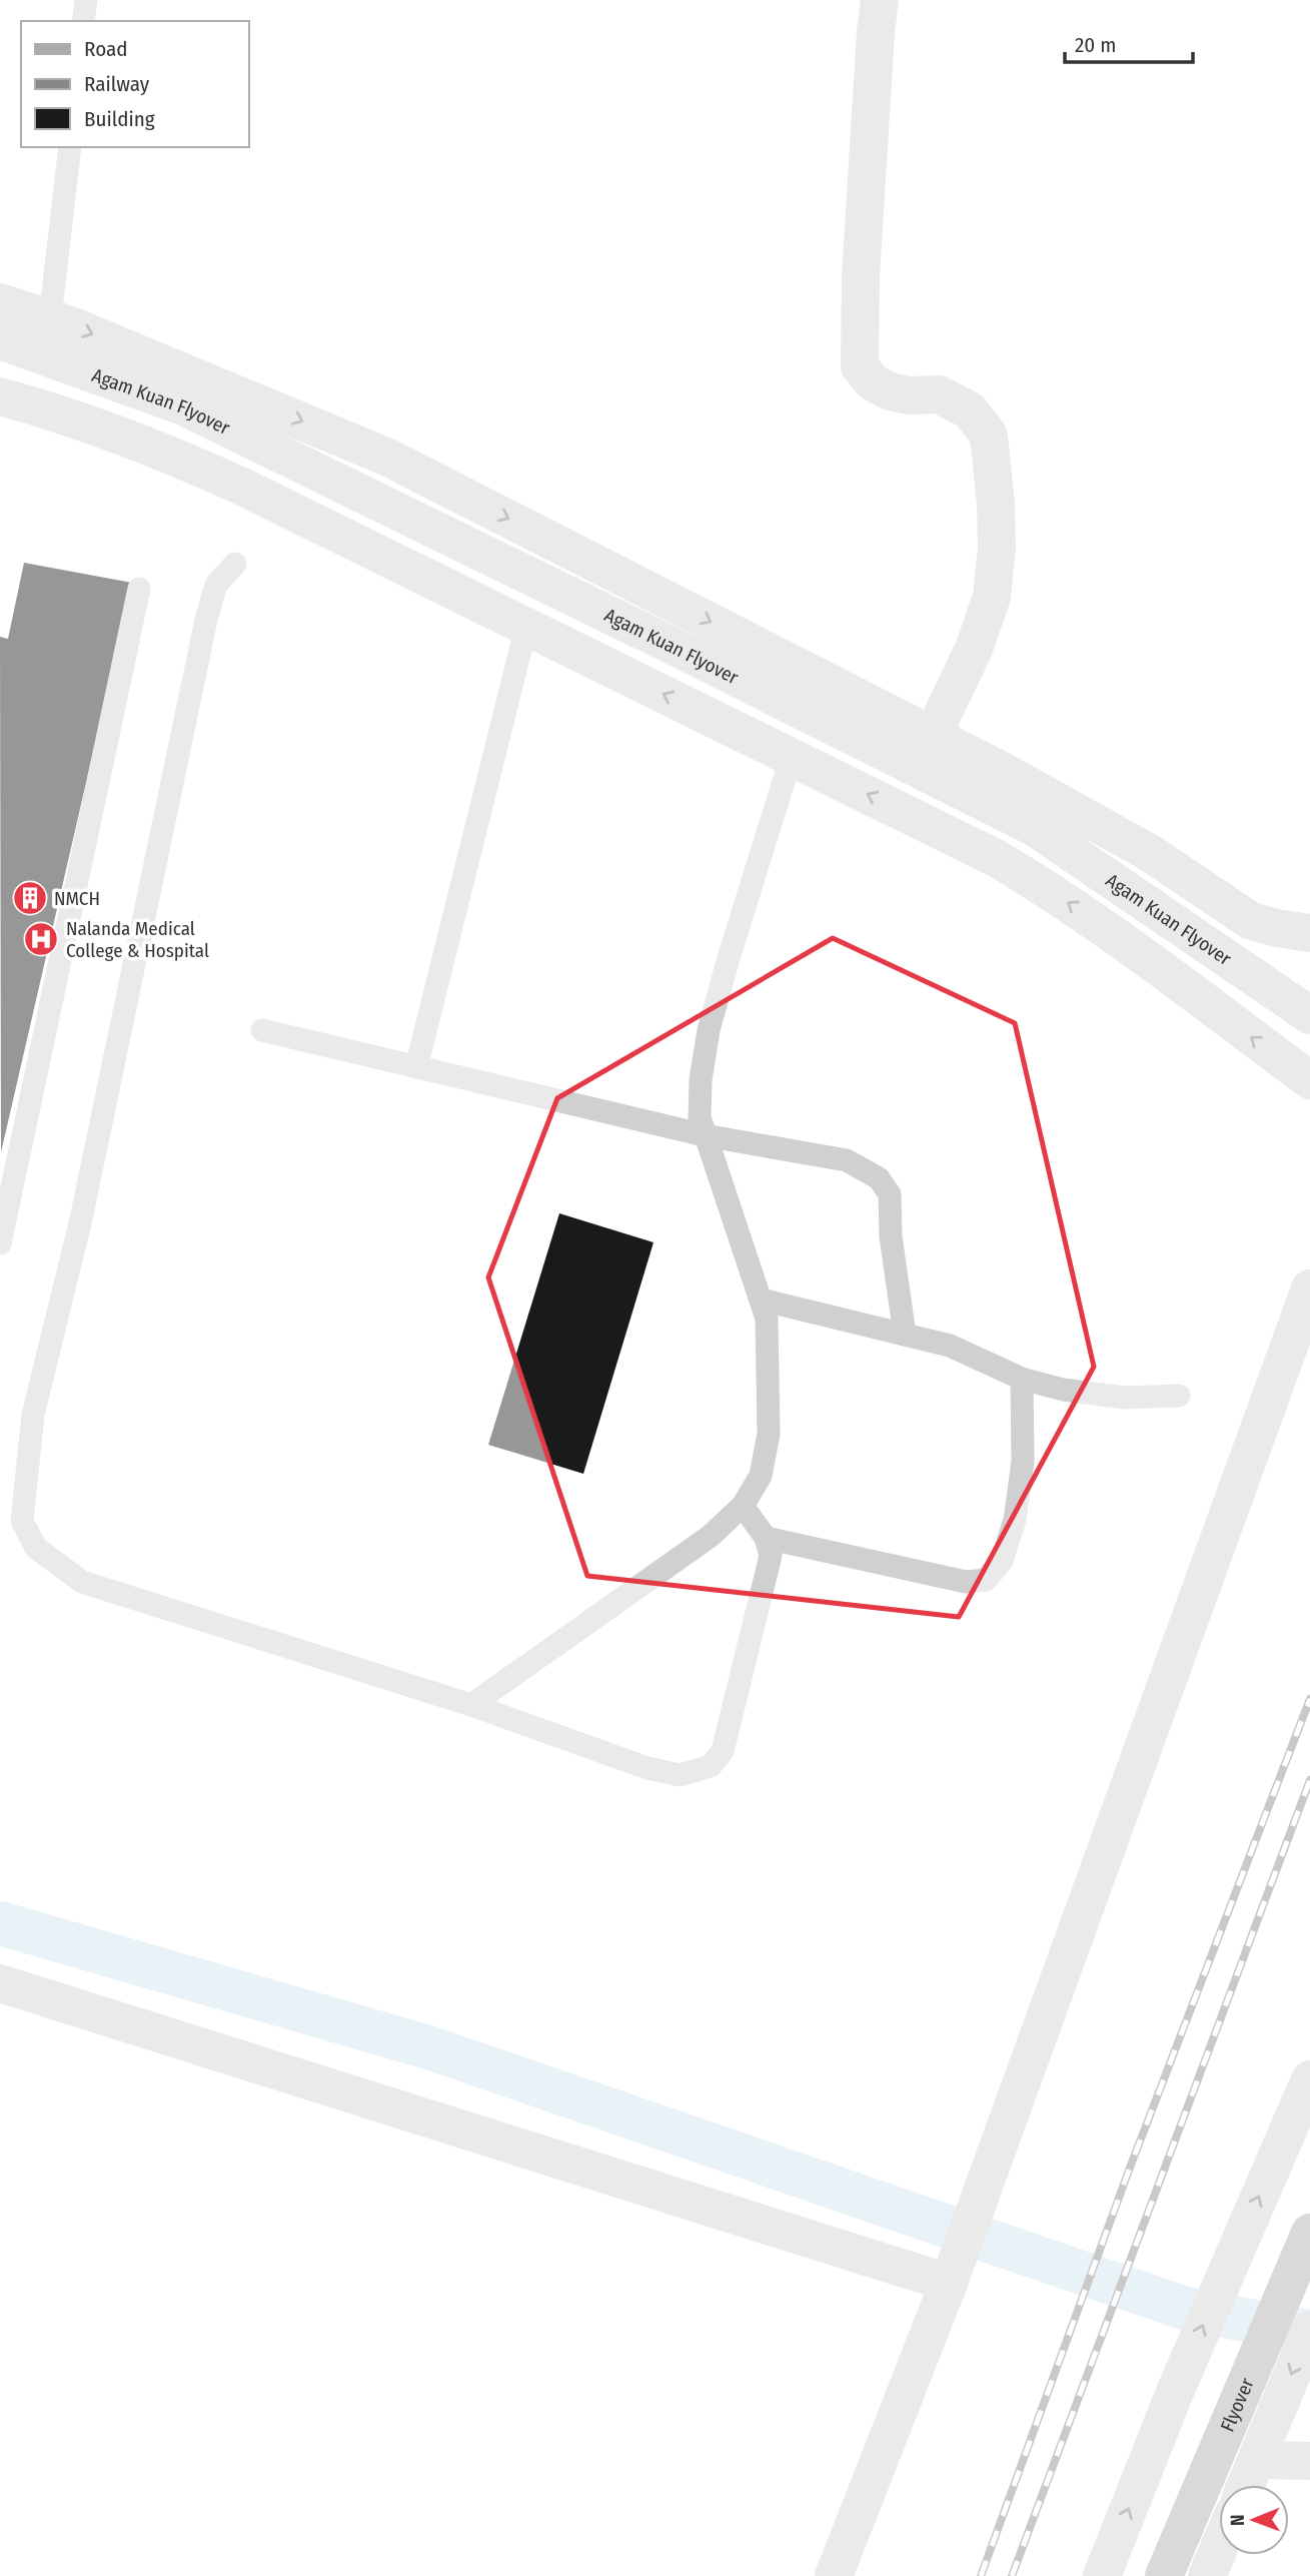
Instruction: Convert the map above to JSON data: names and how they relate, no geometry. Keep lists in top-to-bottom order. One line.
{"streets":{"main road":["Flyover"],"street":["Agam Kuan Flyover"]},"places":{"building":["NMCH"],"hospital":["Nalanda Medical College & Hospital"]},"legend":["Road","Railway","Building"],"scale_bar":"20 m","north":"left"}
